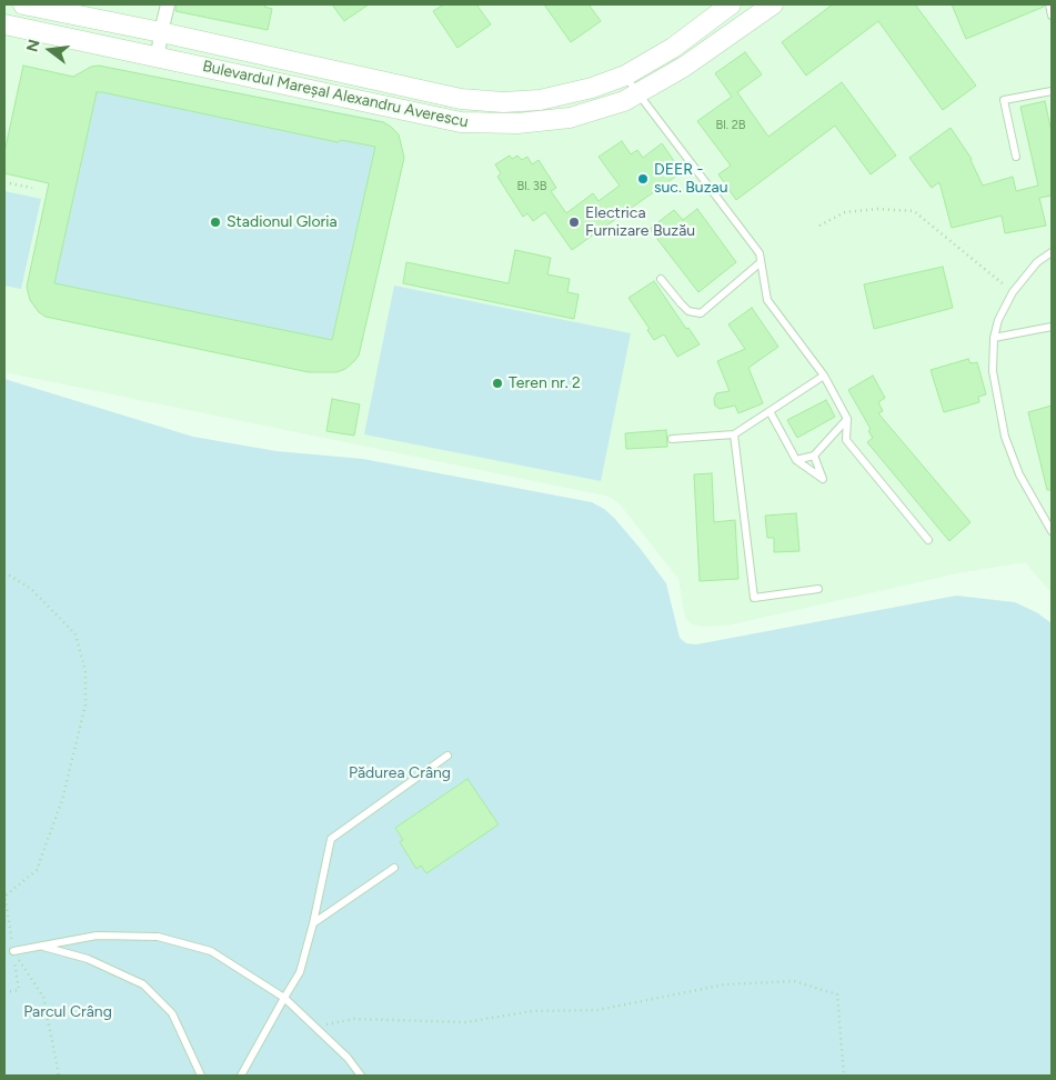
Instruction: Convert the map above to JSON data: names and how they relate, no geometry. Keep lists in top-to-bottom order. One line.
{"streets":{"main road":["Bulevardul Mareșal Alexandru Averescu"]},"parks":["Pădurea Crâng","Parcul Crâng"],"places":["DEER - suc. Buzau","Stadionul Gloria","Electrica Furnizare Buzău","Teren nr. 2"],"house_numbers":["Bl. 2B","Bl. 3B"],"north":"left"}
